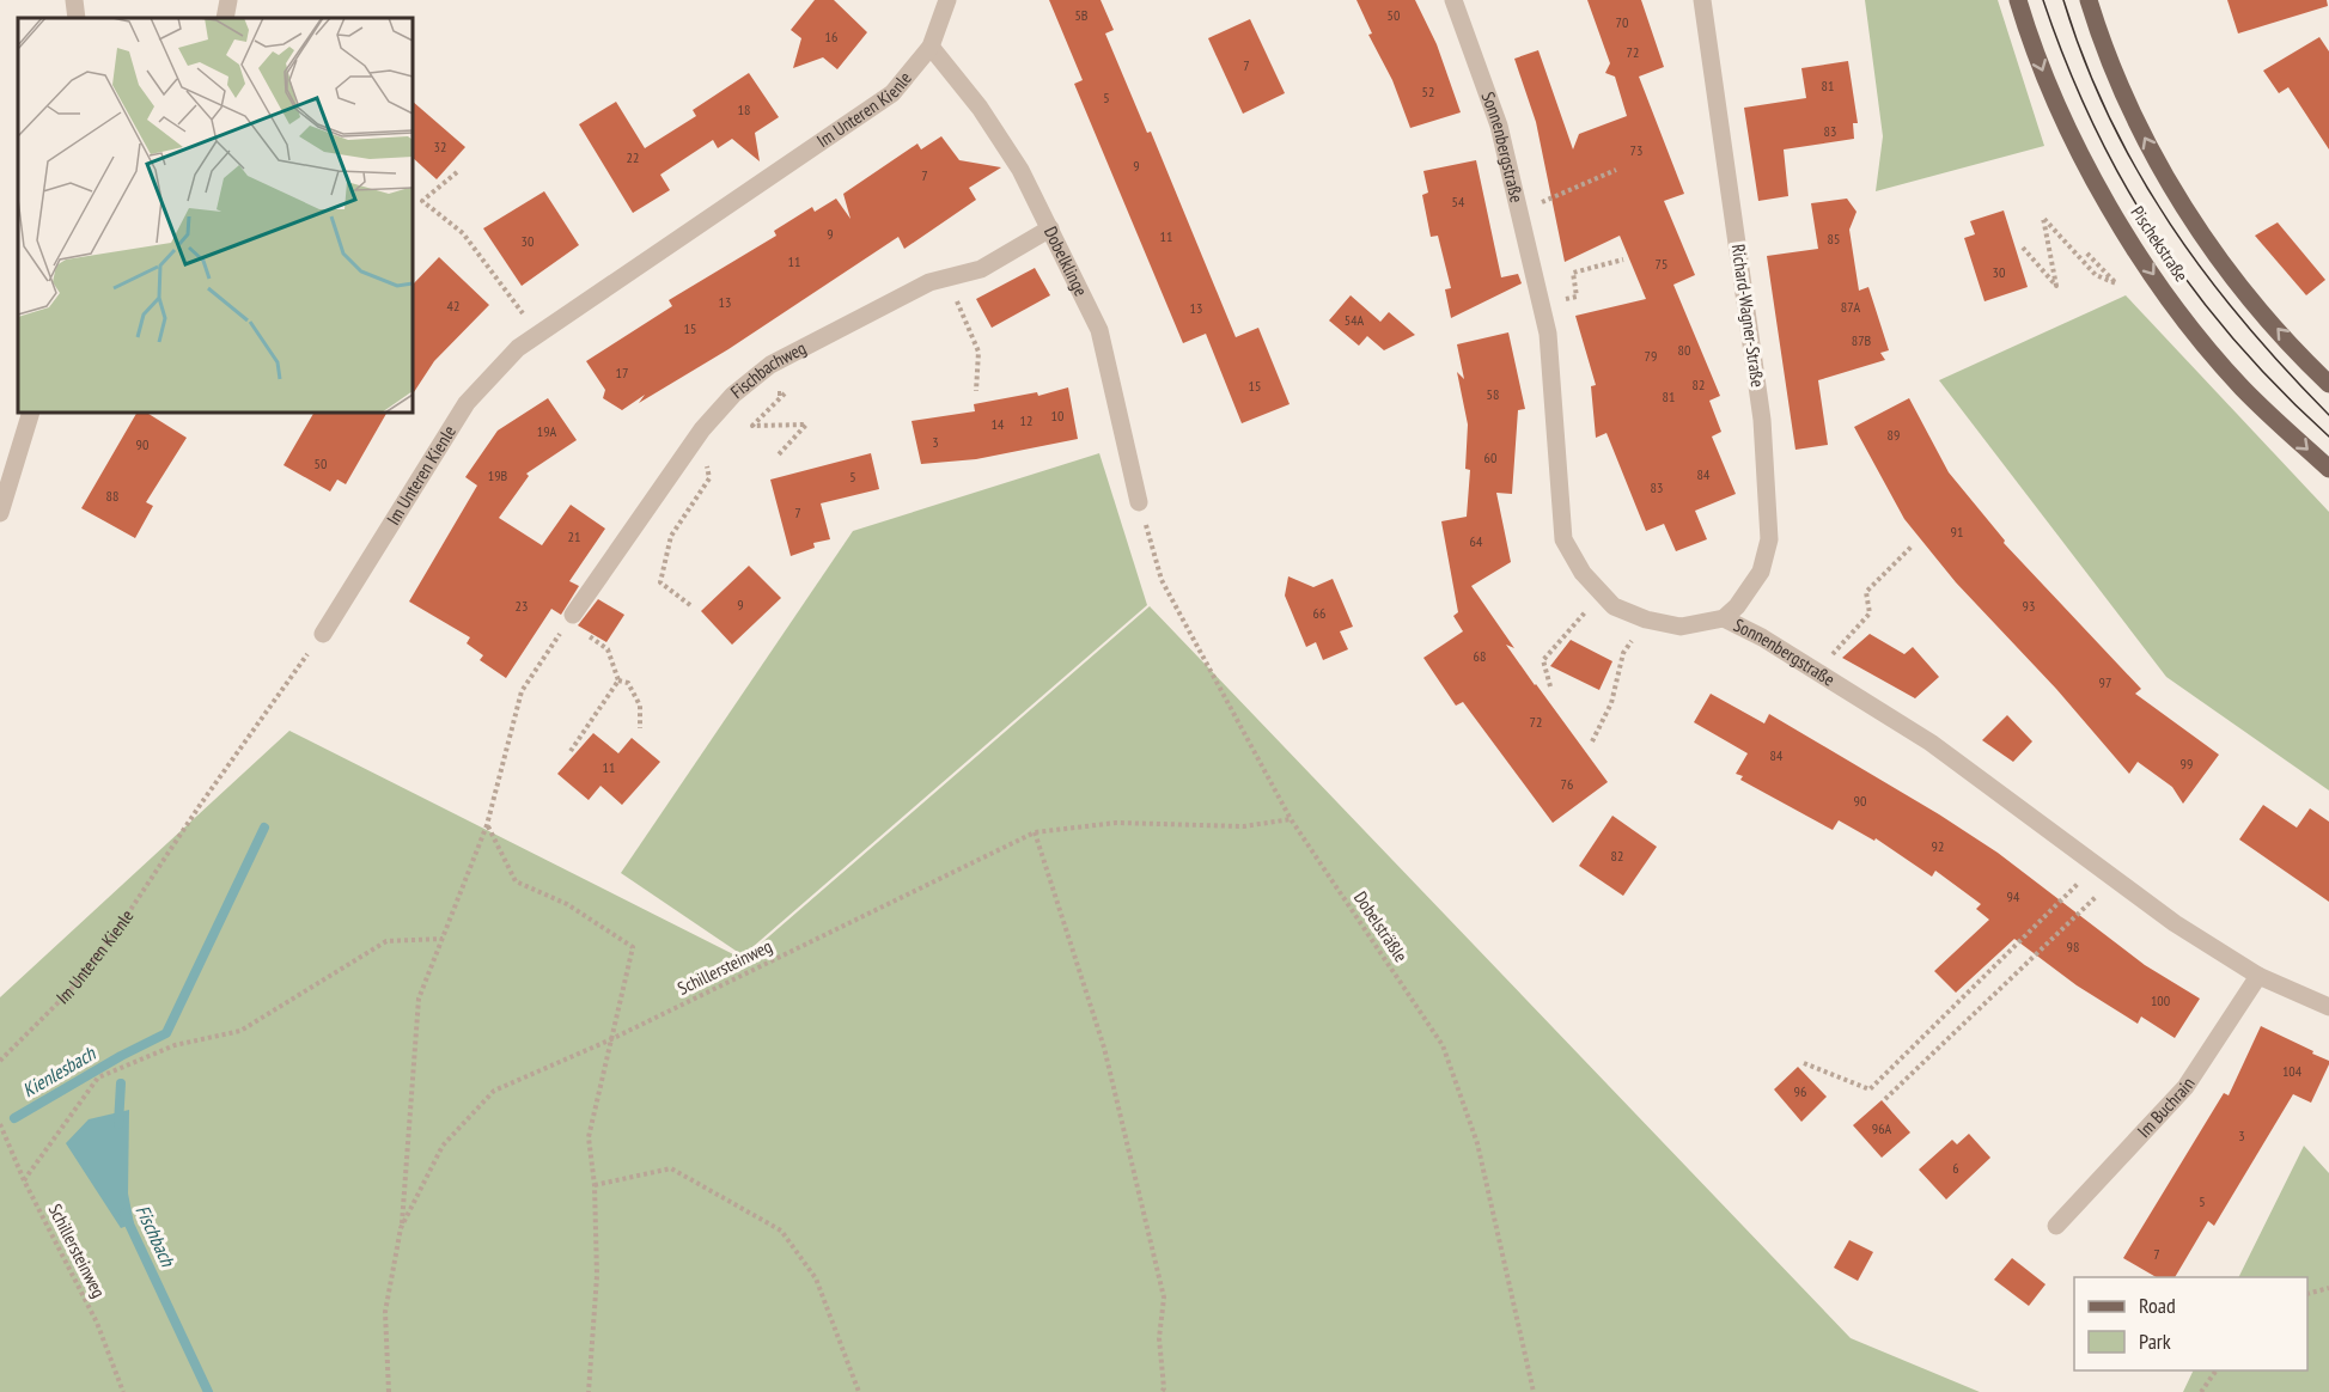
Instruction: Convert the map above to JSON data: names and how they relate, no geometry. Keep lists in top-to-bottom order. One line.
{"streets":{"main road":["Pischekstraße"],"street":["Im Unteren Kienle","Sonnenbergstraße","Dobelklinge","Richard-Wagner-Straße","Fischbachweg","Im Buchrain"],"path":["Dobelsträßle","Schillersteinweg"]},"crossings":[["Im Unteren Kienle","Dobelklinge"],["Sonnenbergstraße","Richard-Wagner-Straße"],["Sonnenbergstraße","Im Buchrain"],["Dobelklinge","Fischbachweg"],["Dobelklinge","Dobelsträßle"],["Dobelsträßle","Schillersteinweg"]],"water":["Kienlesbach","Fischbach"],"house_numbers":["5B","50","70","16","72","7","81","52","5","18","83","32","73","22","9","7","54","9","11","85","30","11","75","30","13","42","87A","13","54A","15","87B","80","79","17","82","15","58","81","10","12","14","19A","89","3","90","60","50","84","19B","5","83","88","7","91","21","64","9","23","93","66","68","97","72","84","99","11","76","90","92","82","94","98","100","104","96","96A","3","6","5","7"],"legend":["Road","Park"]}
